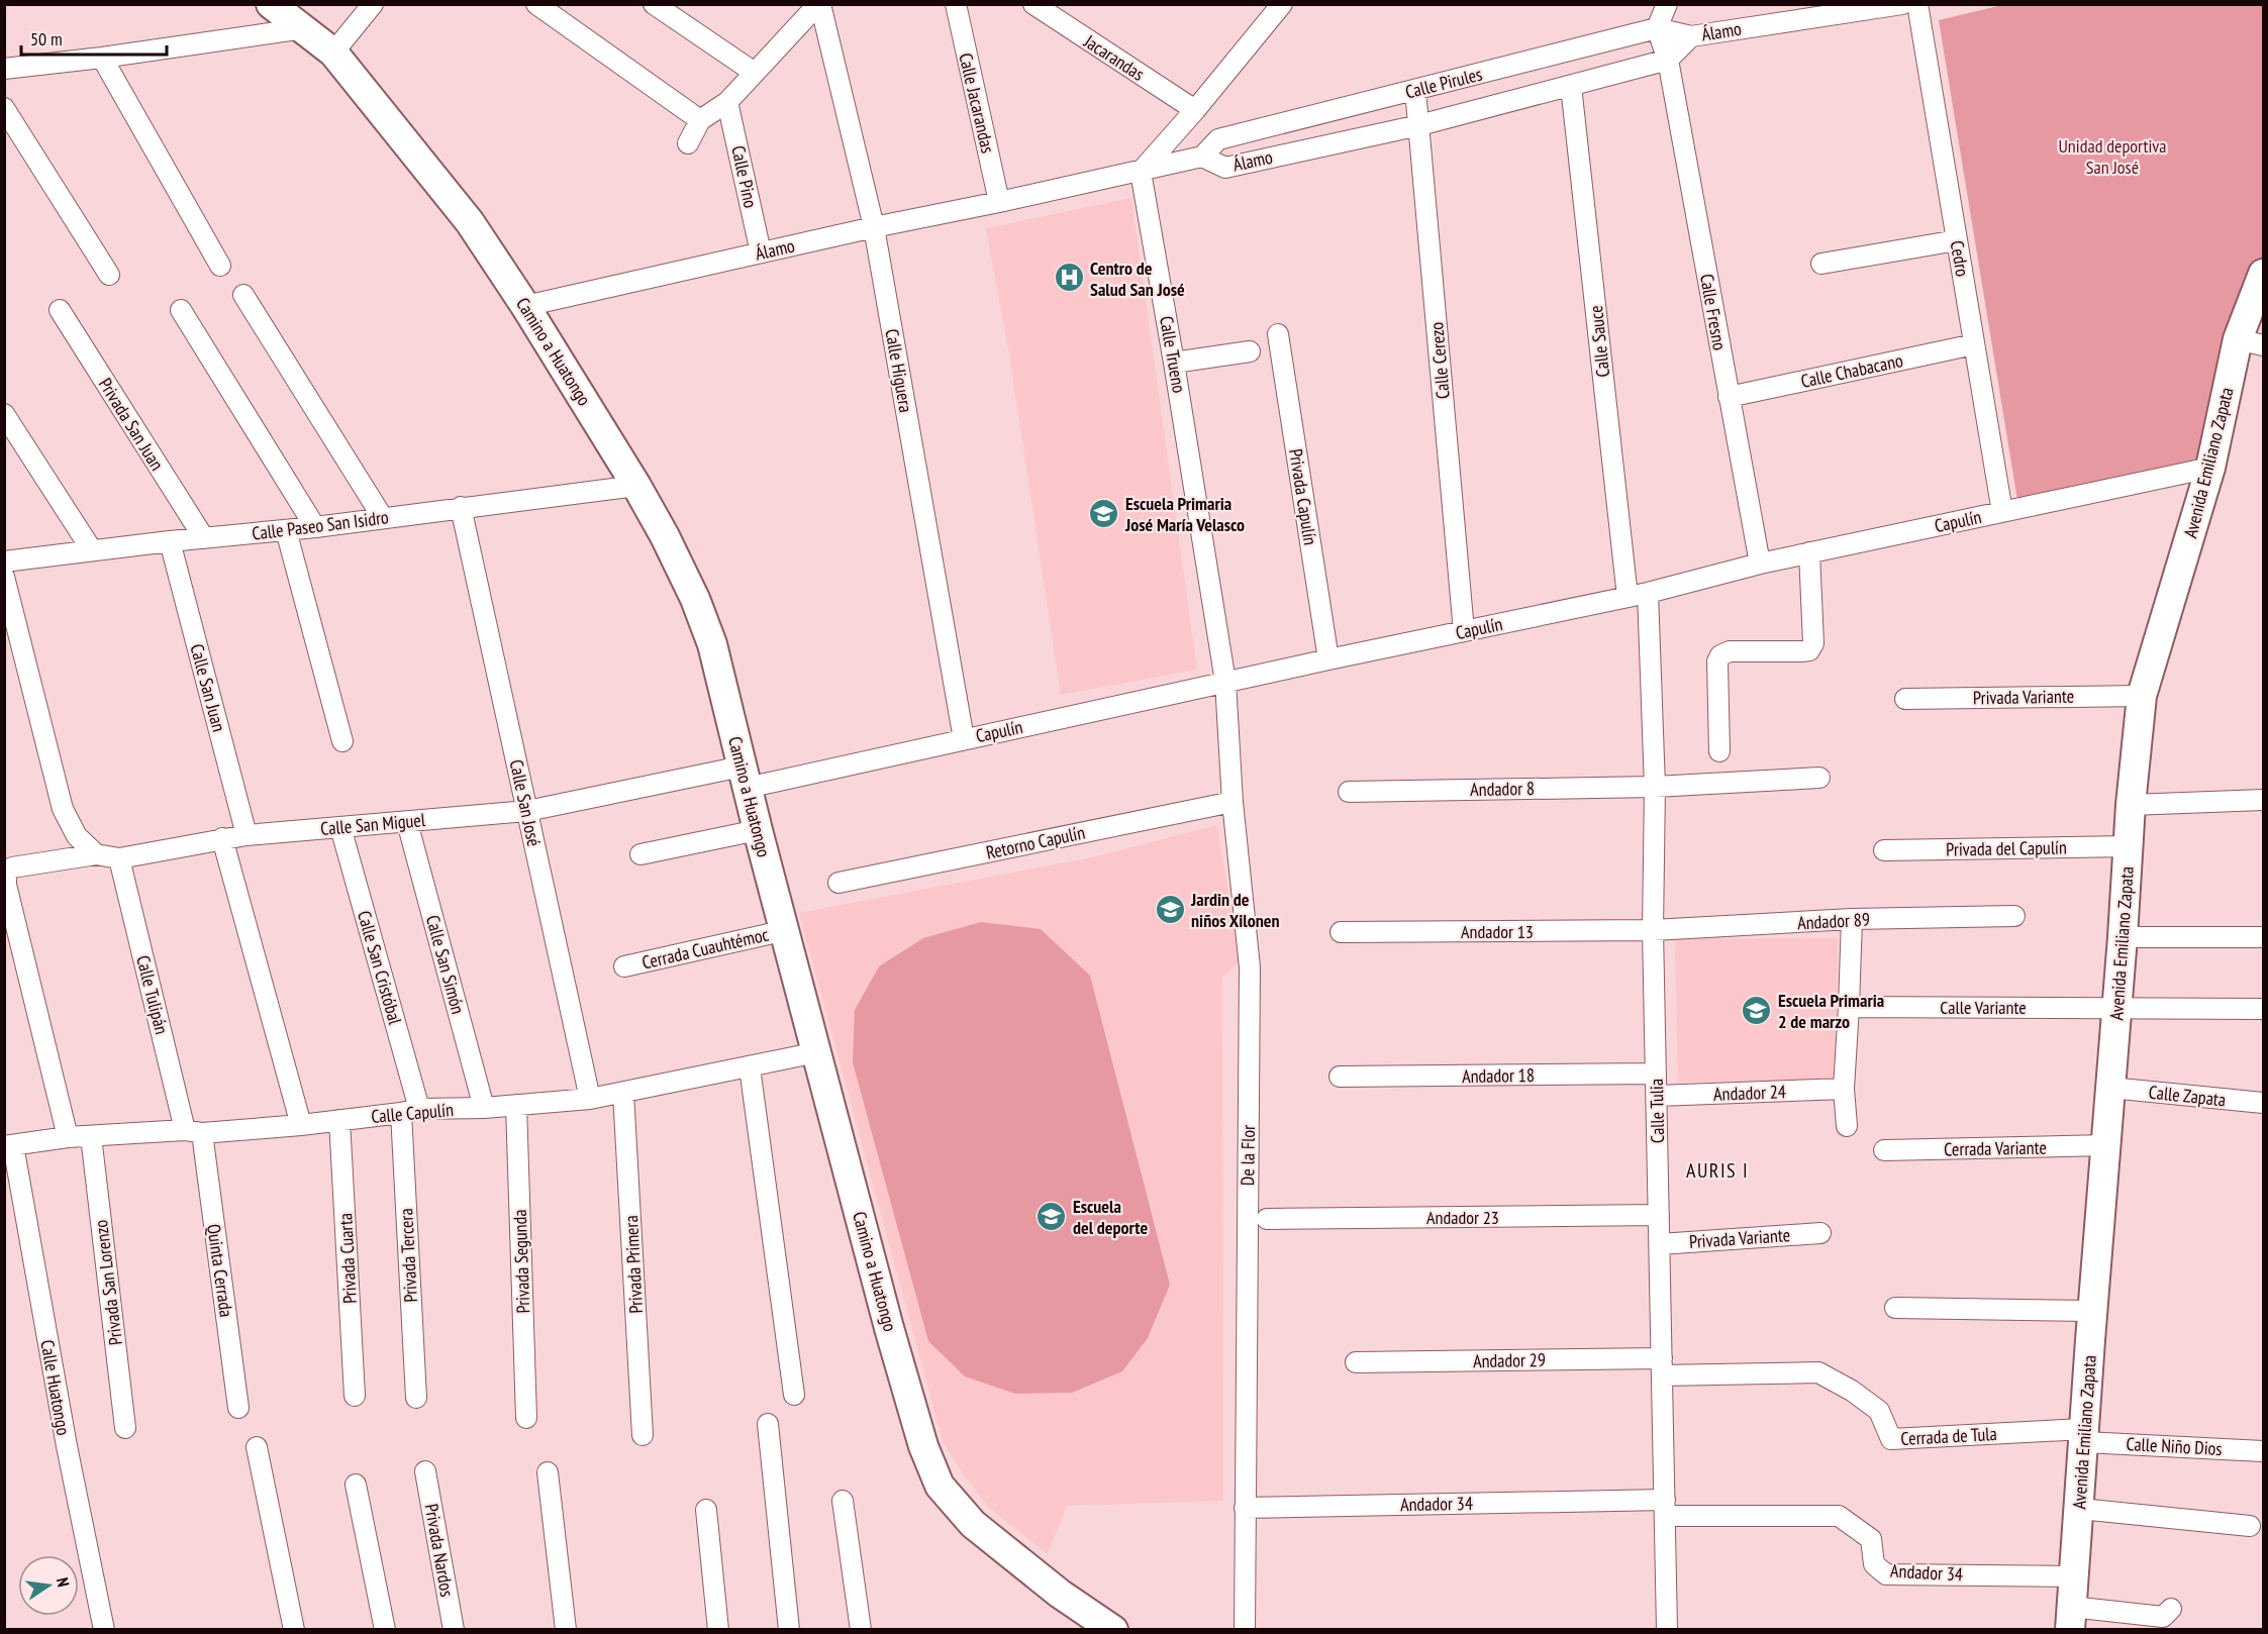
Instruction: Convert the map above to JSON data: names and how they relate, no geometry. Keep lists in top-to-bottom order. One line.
{"streets":{"main road":["Camino a Huatongo","Avenida Emiliano Zapata"],"street":["Álamo","Jacarandas","Calle Pirules","Calle Jacarandas","Calle Pino","Cedro","Calle Fresno","Calle Sauce","Calle Trueno","Calle Cerezo","Calle Higuera","Calle Chabacano","Privada San Juan","Privada Capulín","Capulín","Calle Paseo San Isidro","Calle San Juan","Privada Variante","Andador 8","Calle San José","Calle San Miguel","Retorno Capulín","Privada del Capulín","Andador 89","Andador 13","Cerrada Cuauhtémoc","Calle San Simón","Calle San Cristóbal","Calle Tulipán","Calle Variante","Andador 18","Andador 24","Calle Zapata","Calle Tulia","Calle Capulín","Cerrada Variante","De la Flor","Andador 23","Privada Tercera","Privada Cuarta","Privada Segunda","Privada Primera","Quinta Cerrada","Privada San Lorenzo","Andador 29","Calle Huatongo","Cerrada de Tula","Calle Niño Dios","Andador 34","Privada Nardos"]},"crossings":[["Álamo","Calle Pirules"],["Álamo","Calle Jacarandas"],["Álamo","Calle Pino"],["Álamo","Calle Fresno"],["Álamo","Calle Sauce"],["Álamo","Camino a Huatongo"],["Álamo","Calle Trueno"],["Álamo","Calle Cerezo"],["Álamo","Calle Higuera"],["Calle Pirules","Calle Fresno"],["Calle Pirules","Calle Cerezo"],["Cedro","Calle Chabacano"],["Cedro","Capulín"],["Calle Fresno","Calle Chabacano"],["Calle Fresno","Capulín"],["Calle Sauce","Capulín"],["Camino a Huatongo","Capulín"],["Camino a Huatongo","Calle Paseo San Isidro"],["Camino a Huatongo","Calle San Miguel"],["Camino a Huatongo","Cerrada Cuauhtémoc"],["Camino a Huatongo","Calle Capulín"],["Calle Trueno","Capulín"],["Calle Trueno","De la Flor"],["Calle Cerezo","Capulín"],["Calle Higuera","Capulín"],["Privada San Juan","Calle Paseo San Isidro"],["Avenida Emiliano Zapata","Capulín"],["Avenida Emiliano Zapata","Privada Variante"],["Avenida Emiliano Zapata","Privada del Capulín"],["Avenida Emiliano Zapata","Calle Variante"],["Avenida Emiliano Zapata","Calle Zapata"],["Avenida Emiliano Zapata","Cerrada Variante"],["Avenida Emiliano Zapata","Cerrada de Tula"],["Avenida Emiliano Zapata","Calle Niño Dios"],["Avenida Emiliano Zapata","Andador 34"],["Privada Capulín","Capulín"],["Capulín","Calle San Miguel"],["Capulín","Calle Tulia"],["Capulín","De la Flor"],["Calle Paseo San Isidro","Calle San Juan"],["Calle Paseo San Isidro","Calle San José"],["Calle San Juan","Calle San Miguel"],["Privada Variante","Calle Tulia"],["Andador 8","Calle Tulia"],["Calle San José","Calle San Miguel"],["Calle San José","Calle Capulín"],["Calle San Miguel","Calle San Simón"],["Calle San Miguel","Calle San Cristóbal"],["Calle San Miguel","Calle Tulipán"],["Calle San Miguel","Calle Capulín"],["Retorno Capulín","De la Flor"],["Andador 89","Andador 13"],["Andador 89","Calle Tulia"],["Andador 13","Calle Tulia"],["Calle San Simón","Calle Capulín"],["Calle San Cristóbal","Calle Capulín"],["Calle San Cristóbal","Privada Tercera"],["Calle Tulipán","Calle Capulín"],["Calle Tulipán","Quinta Cerrada"],["Andador 18","Calle Tulia"],["Andador 24","Calle Tulia"],["Calle Tulia","Andador 23"],["Calle Tulia","Andador 29"],["Calle Tulia","Cerrada de Tula"],["Calle Tulia","Andador 34"],["Calle Capulín","Privada Tercera"],["Calle Capulín","Privada Cuarta"],["Calle Capulín","Privada Segunda"],["Calle Capulín","Privada Primera"],["Calle Capulín","Quinta Cerrada"],["Calle Capulín","Privada San Lorenzo"],["Calle Capulín","Calle Huatongo"],["De la Flor","Andador 34"],["Andador 29","Cerrada de Tula"],["Cerrada de Tula","Calle Niño Dios"]],"districts":["AURIS I"],"parks":["Unidad deportiva San José"],"places":{"hospital":["Centro de Salud San José"],"school or university":["Escuela Primaria José María Velasco","Jardin de niños Xilonen","Escuela Primaria 2 de marzo","Escuela del deporte"]},"scale_bar":"50 m","north":"right"}
